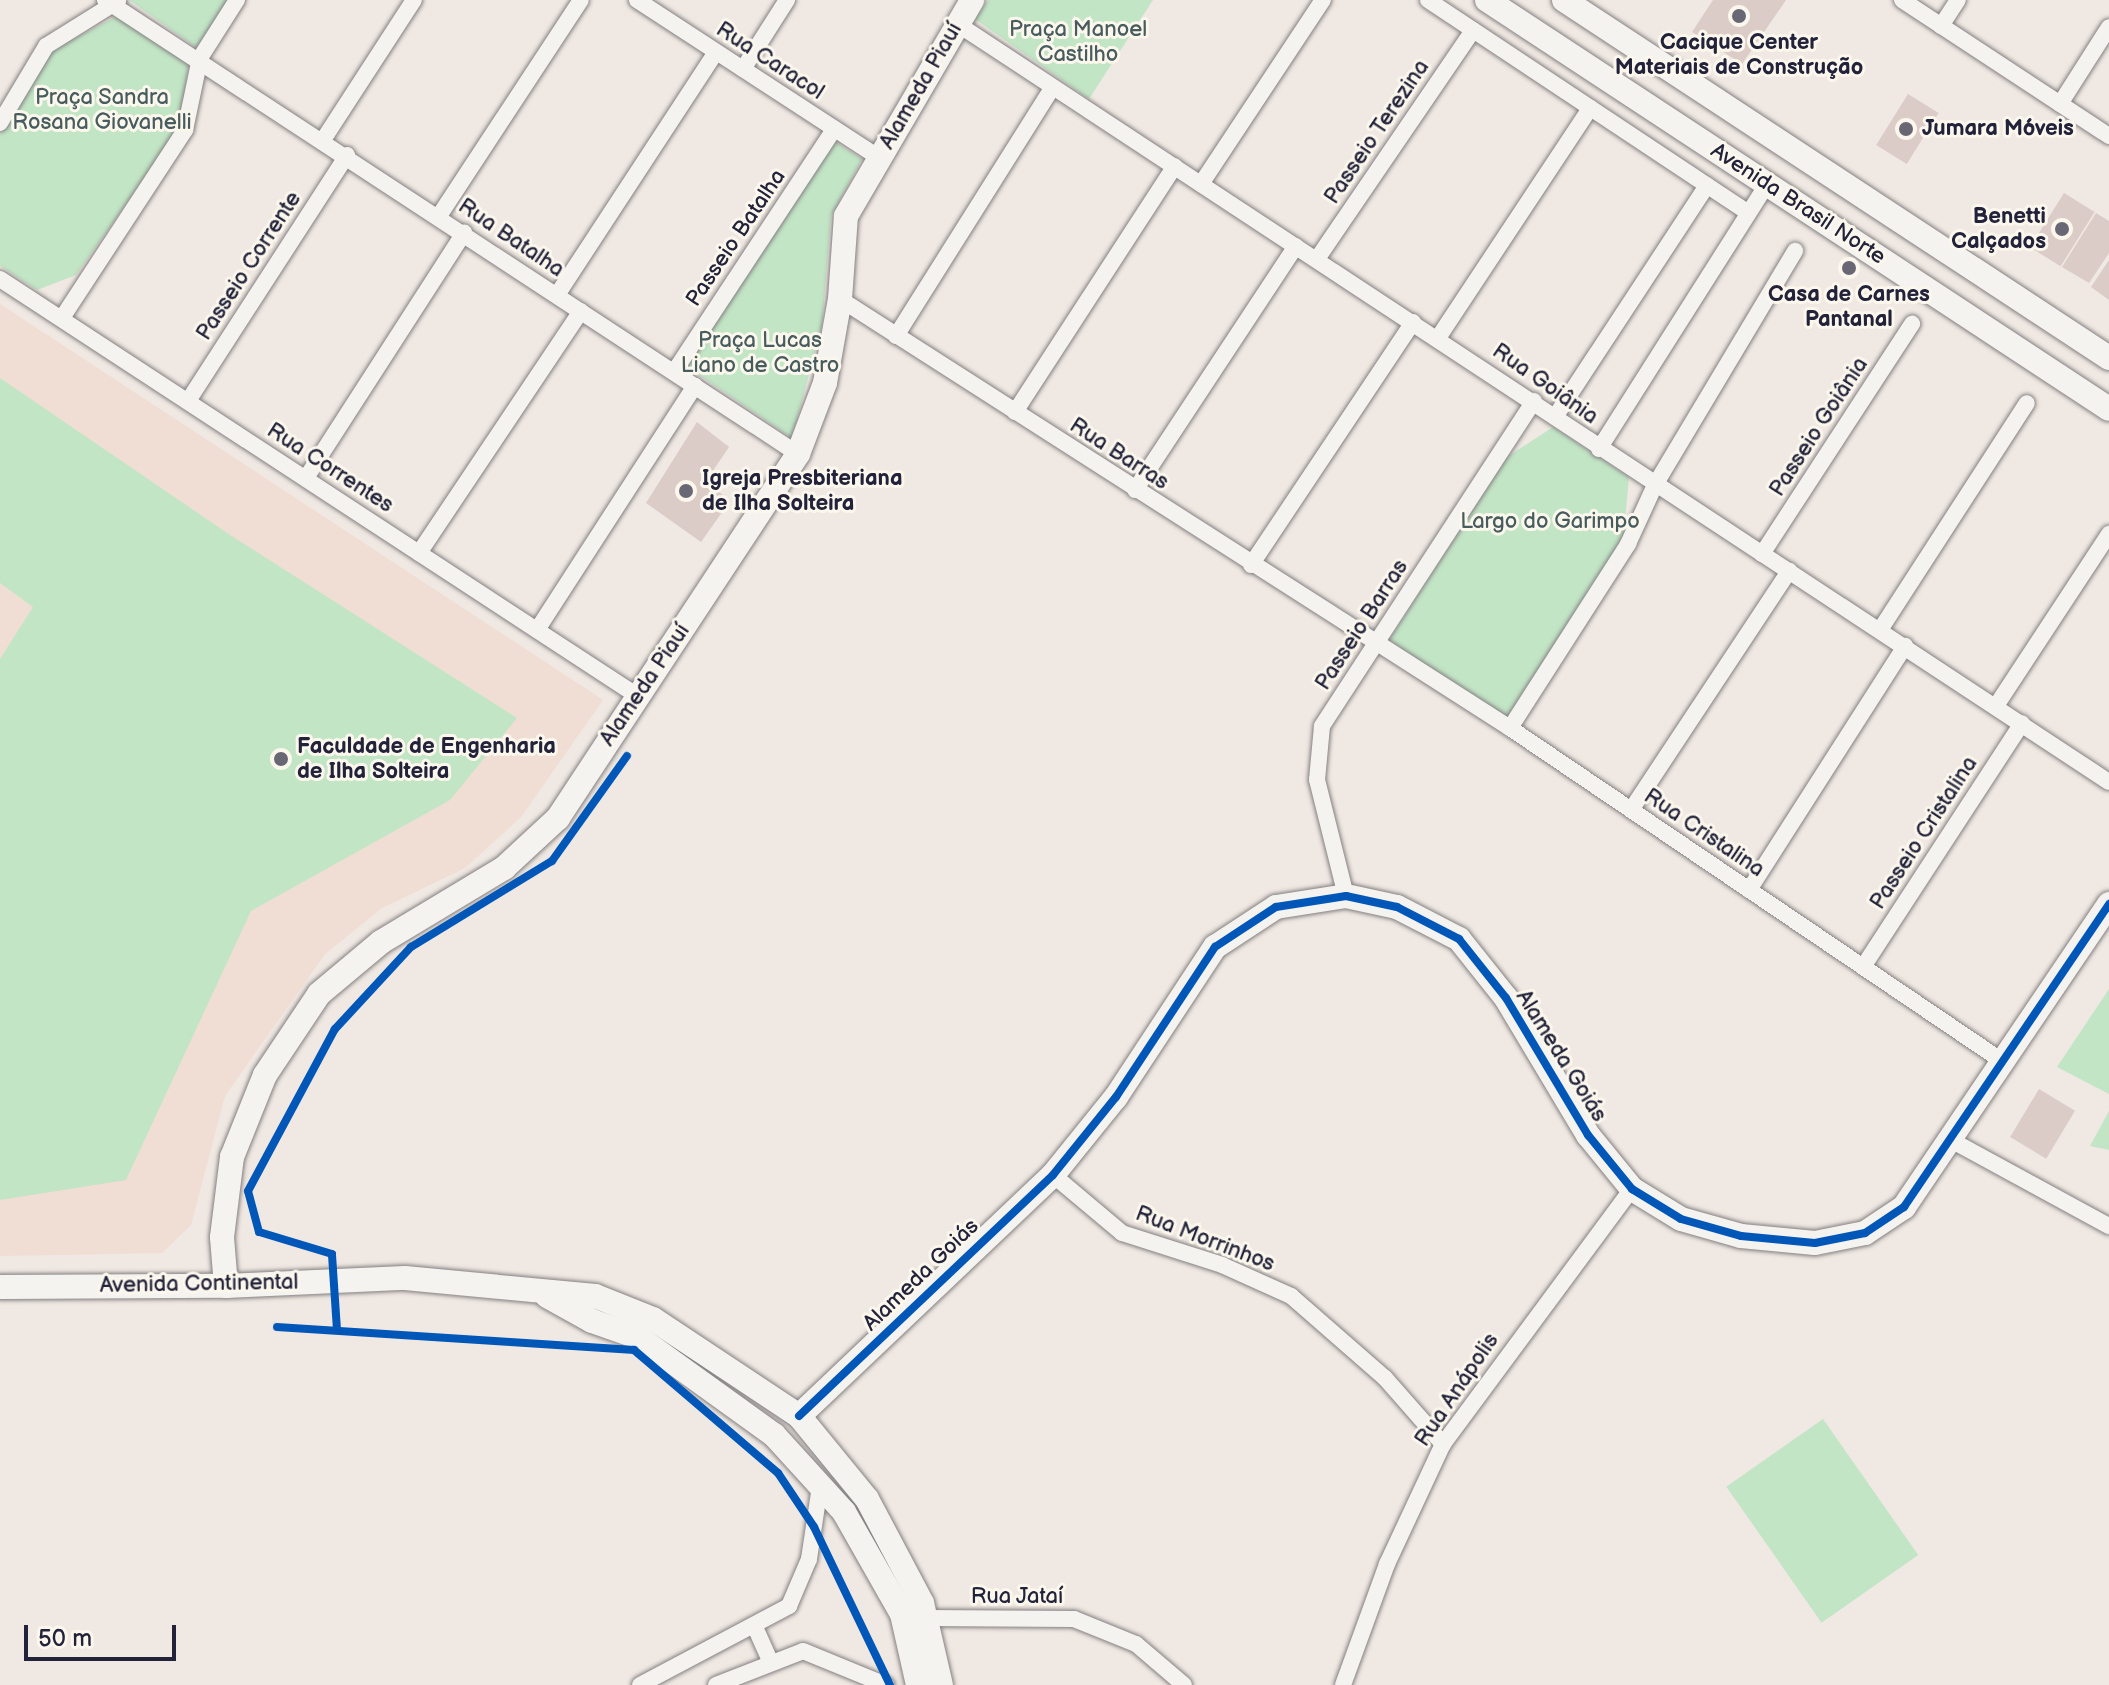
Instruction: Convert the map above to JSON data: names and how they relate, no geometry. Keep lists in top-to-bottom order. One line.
{"streets":{"street":["Rua Caracol","Alameda Piauí","Passeio Terezina","Avenida Brasil Norte","Rua Batalha","Passeio Batalha","Passeio Corrente","Rua Goiânia","Passeio Goiânia","Rua Barras","Rua Correntes","Passeio Barras","Rua Cristalina","Passeio Cristalina","Alameda Goiás","Rua Morrinhos","Avenida Continental","Rua Anápolis","Rua Jataí"]},"crossings":[["Rua Caracol","Alameda Piauí"],["Rua Caracol","Passeio Batalha"],["Alameda Piauí","Rua Batalha"],["Alameda Piauí","Rua Goiânia"],["Alameda Piauí","Rua Barras"],["Alameda Piauí","Rua Correntes"],["Alameda Piauí","Avenida Continental"],["Passeio Terezina","Rua Goiânia"],["Rua Batalha","Passeio Batalha"],["Rua Batalha","Passeio Corrente"],["Passeio Corrente","Rua Correntes"],["Rua Goiânia","Passeio Goiânia"],["Rua Goiânia","Passeio Barras"],["Rua Goiânia","Passeio Cristalina"],["Rua Barras","Passeio Barras"],["Rua Barras","Rua Cristalina"],["Passeio Barras","Rua Cristalina"],["Passeio Barras","Alameda Goiás"],["Rua Cristalina","Passeio Cristalina"],["Rua Cristalina","Alameda Goiás"],["Alameda Goiás","Rua Morrinhos"],["Alameda Goiás","Avenida Continental"],["Alameda Goiás","Rua Anápolis"],["Rua Morrinhos","Rua Anápolis"],["Avenida Continental","Rua Jataí"]],"parks":["Praça Manoel Castilho","Praça Sandra Rosana Giovanelli","Praça Lucas Liano de Castro","Largo do Garimpo"],"places":["Cacique Center Materiais de Construção","Jumara Móveis","Benetti Calçados","Casa de Carnes Pantanal","Igreja Presbiteriana de Ilha Solteira","Faculdade de Engenharia de Ilha Solteira"],"scale_bar":"50 m"}
